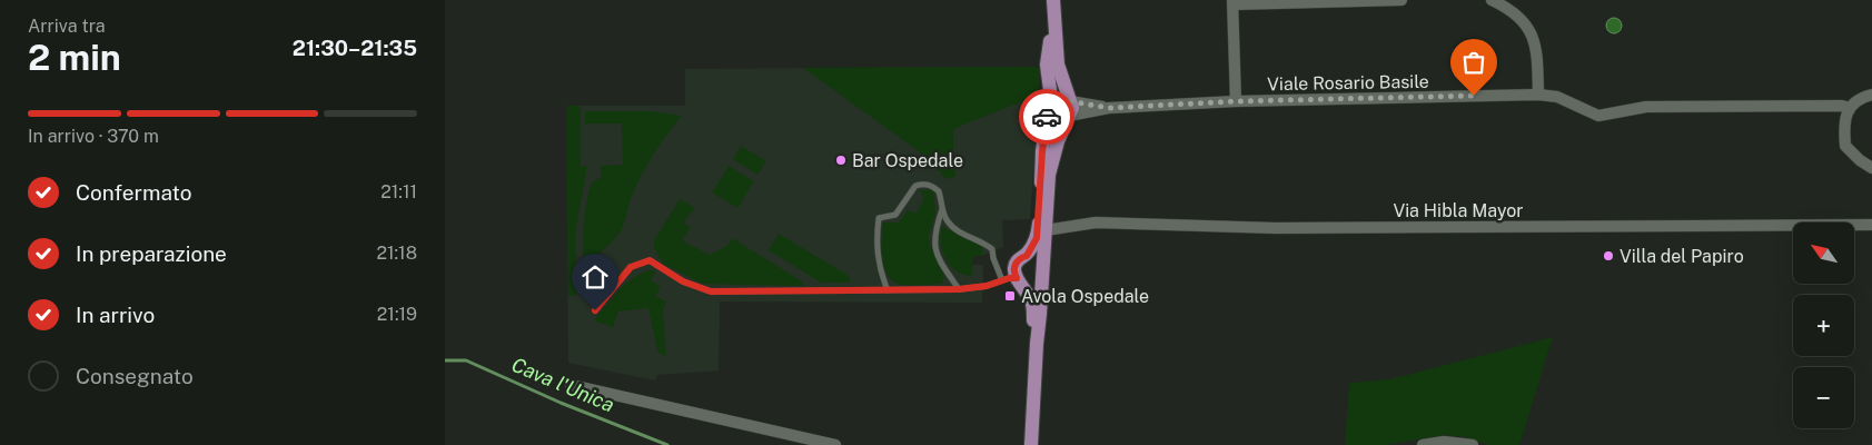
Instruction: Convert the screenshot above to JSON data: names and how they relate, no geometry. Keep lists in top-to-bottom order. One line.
{"streets":{"street":["Viale Rosario Basile","Via Hibla Mayor"]},"water":["Cava l'Unica"],"places":{"other":["Bar Ospedale","Villa del Papiro"],"transit":["Avola Ospedale"]},"north":"top left","page":{"heading":["2 min","Arriva tra","21:30–21:35"],"bar":"In arrivo · 370 m","list":[["Confermato","21:11"],["In preparazione","21:18"],["In arrivo","21:19"],"Consegnato"],"map_buttons":["+","−"]}}
